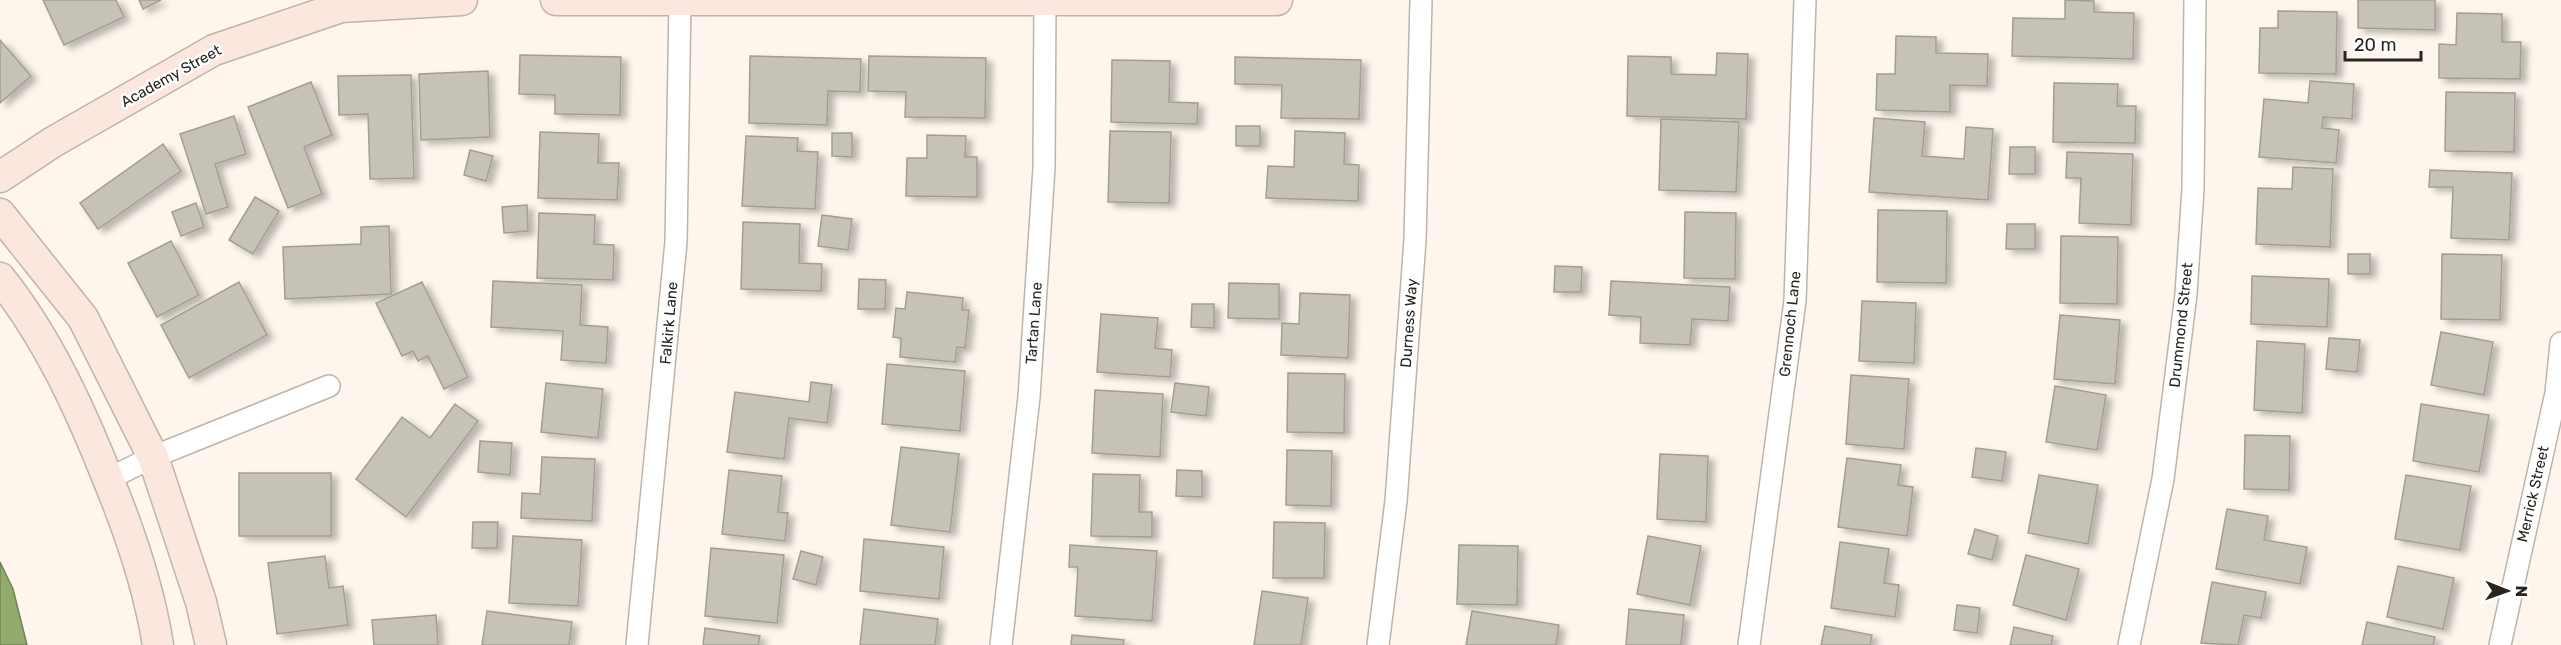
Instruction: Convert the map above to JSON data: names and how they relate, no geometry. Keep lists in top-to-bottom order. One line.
{"streets":{"street":["Academy Street","Falkirk Lane","Tartan Lane","Durness Way","Grennoch Lane","Drummond Street","Merrick Street"]},"scale_bar":"20 m","north":"right"}
